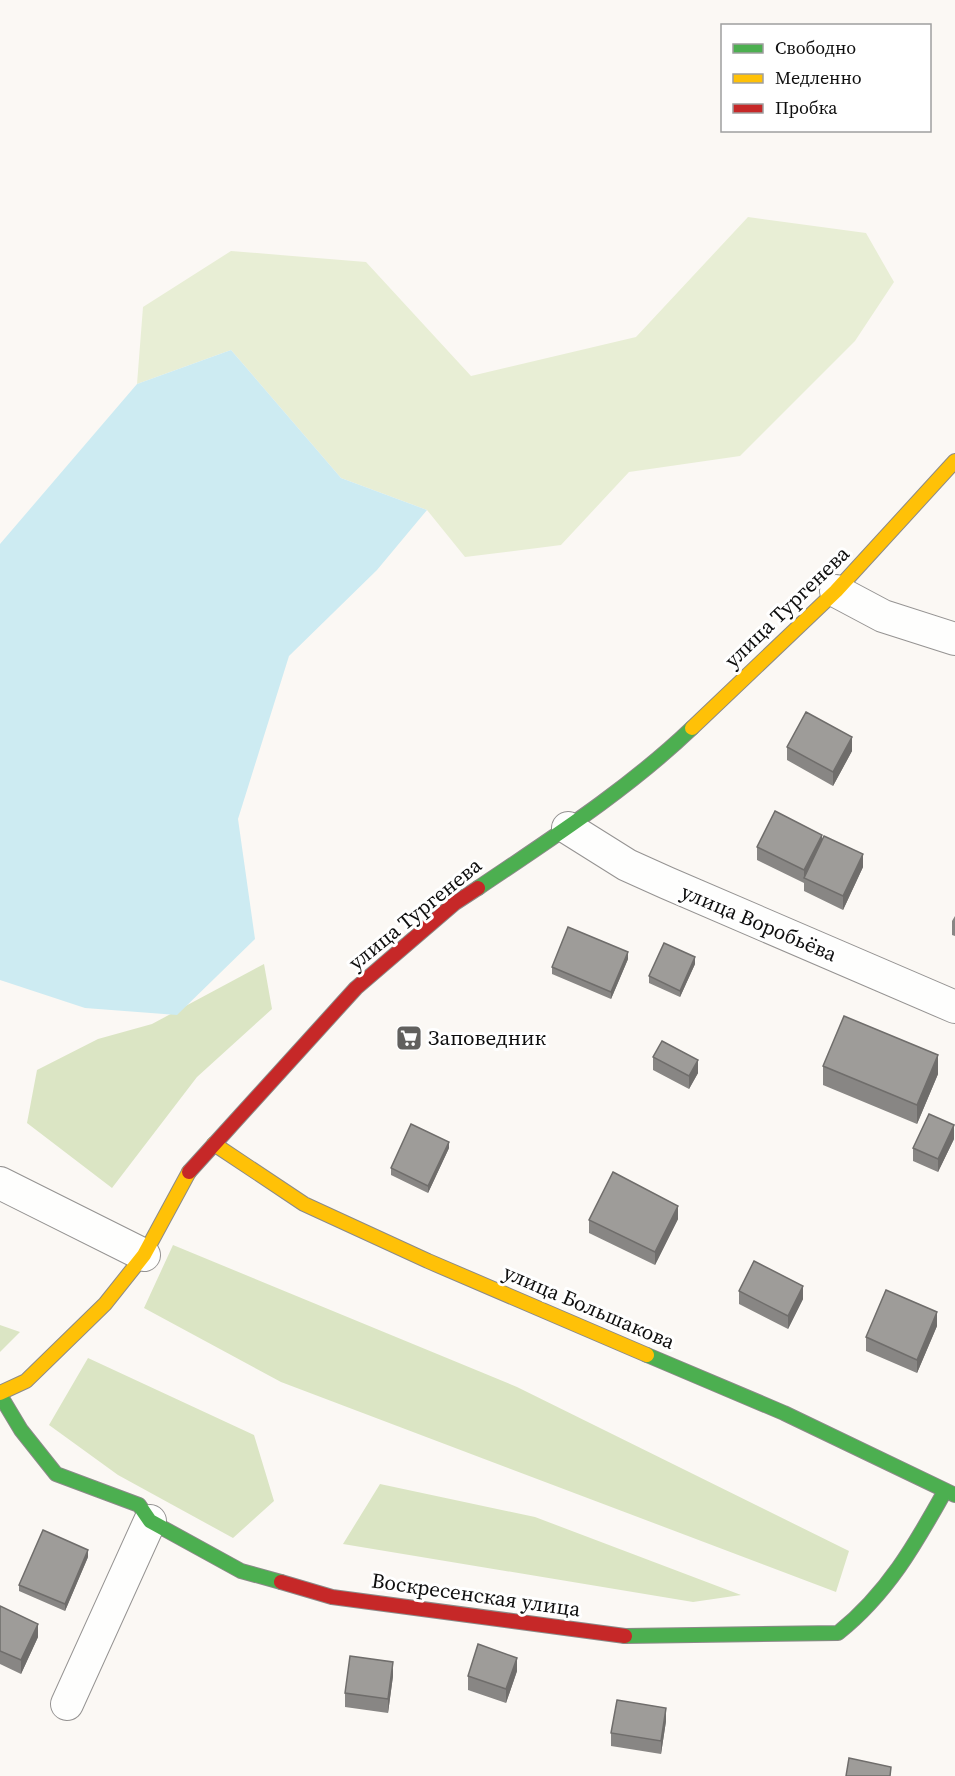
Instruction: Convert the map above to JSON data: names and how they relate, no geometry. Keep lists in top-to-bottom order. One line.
{"streets":{"street":["улица Тургенева","улица Воробьёва","улица Большакова","Воскресенская улица"]},"crossings":[["улица Тургенева","улица Воробьёва"],["улица Тургенева","улица Большакова"],["улица Тургенева","Воскресенская улица"],["улица Большакова","Воскресенская улица"]],"places":{"supermarket":["Заповедник"]},"legend":["Свободно","Медленно","Пробка"]}
